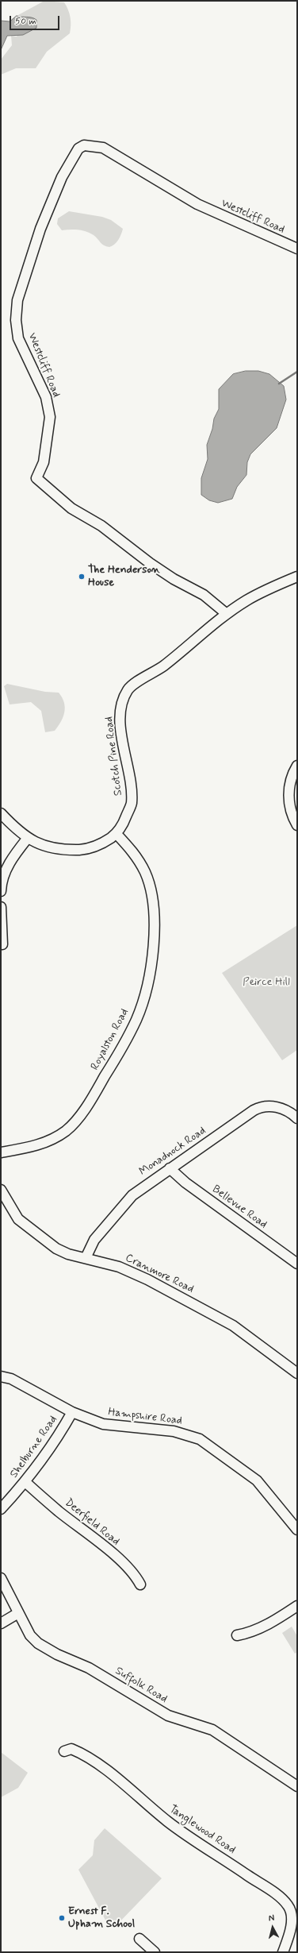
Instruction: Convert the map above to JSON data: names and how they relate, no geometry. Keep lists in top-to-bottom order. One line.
{"streets":{"street":["Westcliff Road","Scotch Pine Road","Royalston Road","Monadnock Road","Bellevue Road","Cranmore Road","Hampshire Road","Shelburne Road","Deerfield Road","Suffolk Road","Tanglewood Road"]},"crossings":[["Westcliff Road","Scotch Pine Road"],["Scotch Pine Road","Royalston Road"],["Monadnock Road","Bellevue Road"],["Monadnock Road","Cranmore Road"],["Hampshire Road","Shelburne Road"],["Shelburne Road","Deerfield Road"]],"parks":["Peirce Hill"],"places":["The Henderson House","Ernest F. Upham School"],"scale_bar":"50 m","north":"top"}
